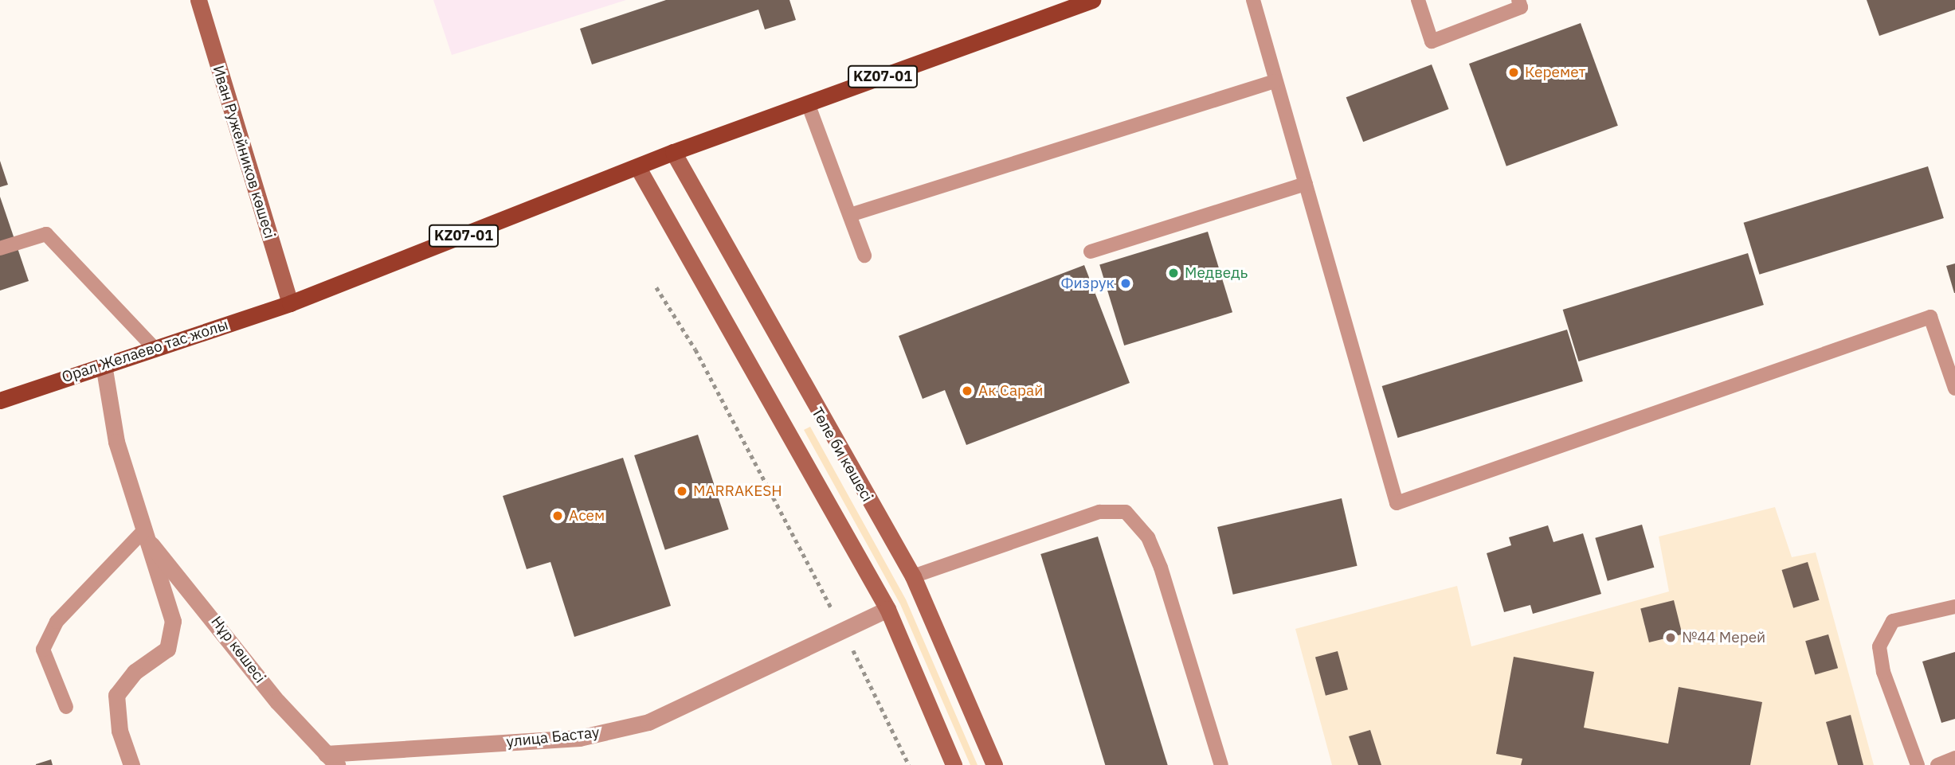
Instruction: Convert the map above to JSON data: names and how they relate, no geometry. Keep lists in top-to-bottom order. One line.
{"streets":{"main road":["KZ07-01","Иван Ружейников көшесі","Орал Желаево тас жолы","Төле би көшесі"],"street":["Нұр көшесі","улица Бастау"]},"crossings":[["KZ07-01","Иван Ружейников көшесі"],["KZ07-01","Орал Желаево тас жолы"],["KZ07-01","Төле би көшесі"],["Иван Ружейников көшесі","Орал Желаево тас жолы"],["Нұр көшесі","улица Бастау"]],"places":["Керемет","Медведь","Физрук","Ак Сарай","MARRAKESH","Асем","№44 Мерей"]}
